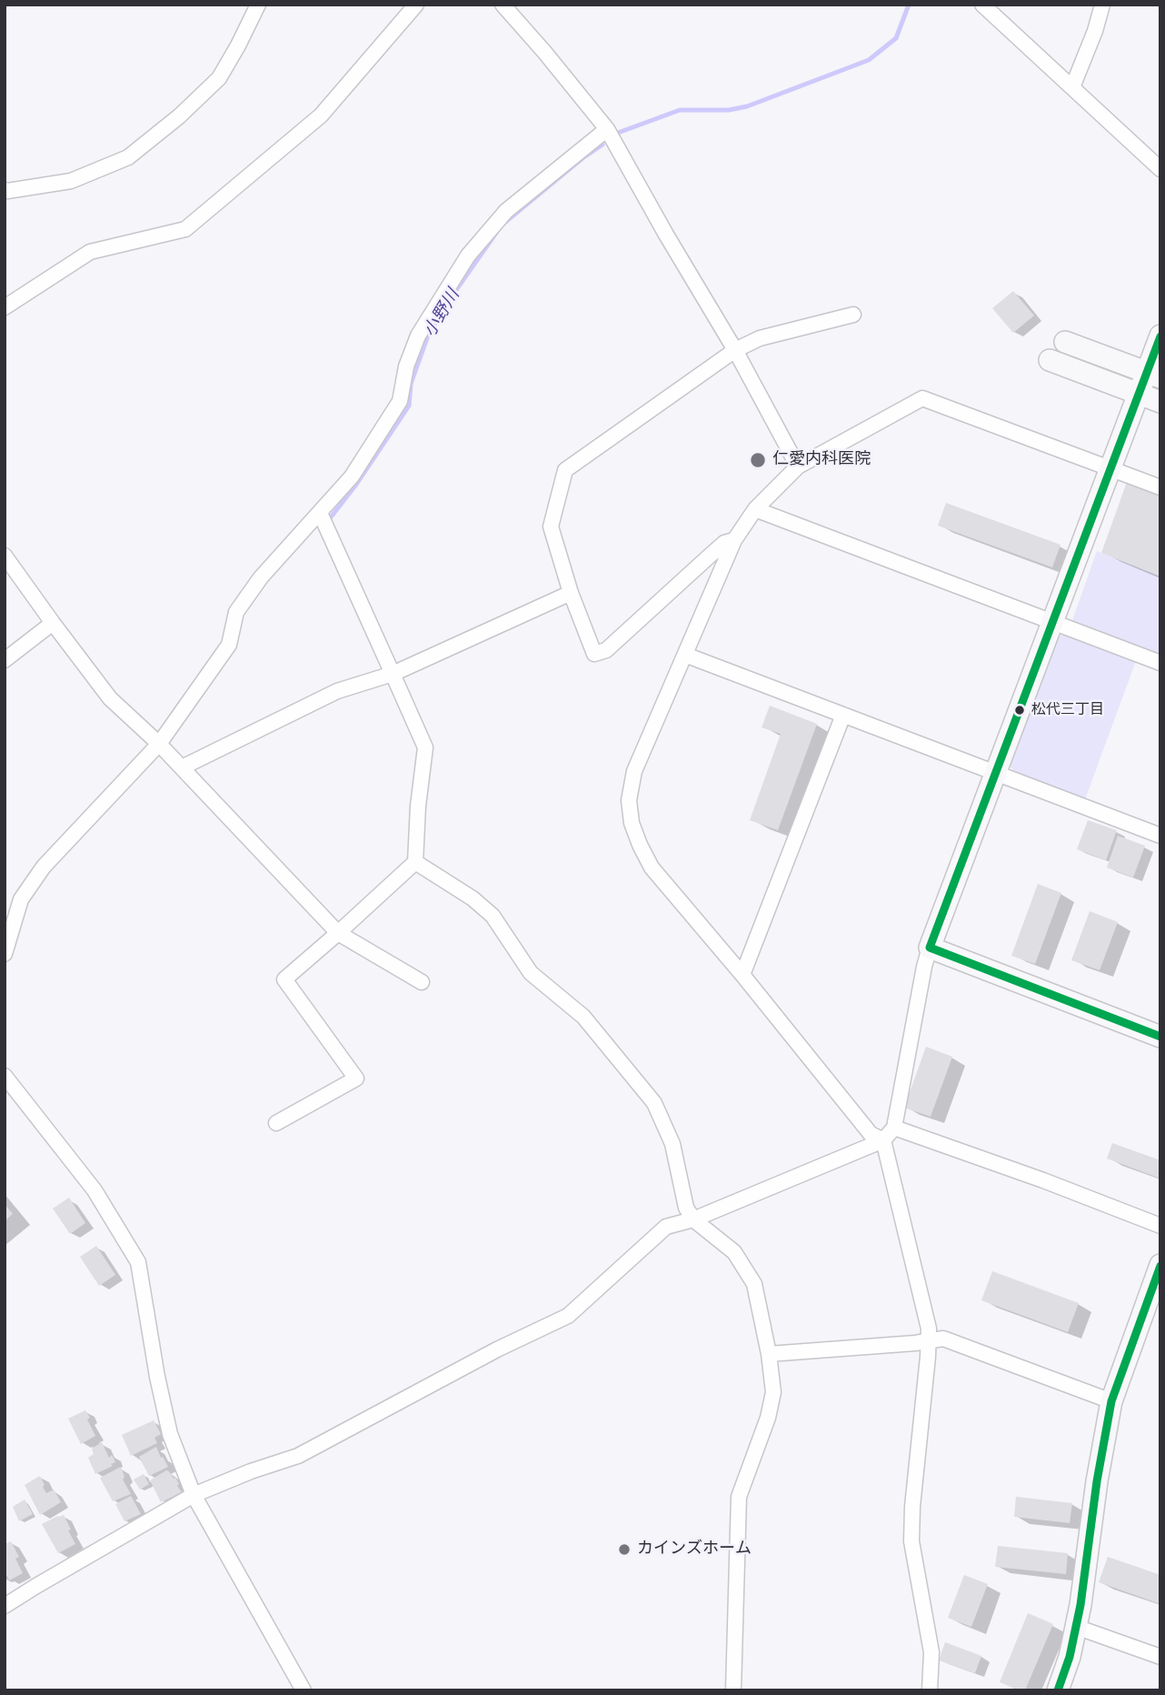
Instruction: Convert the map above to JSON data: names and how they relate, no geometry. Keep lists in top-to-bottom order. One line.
{"water":["小野川"],"places":["仁愛内科医院","松代三丁目","カインズホーム"]}
